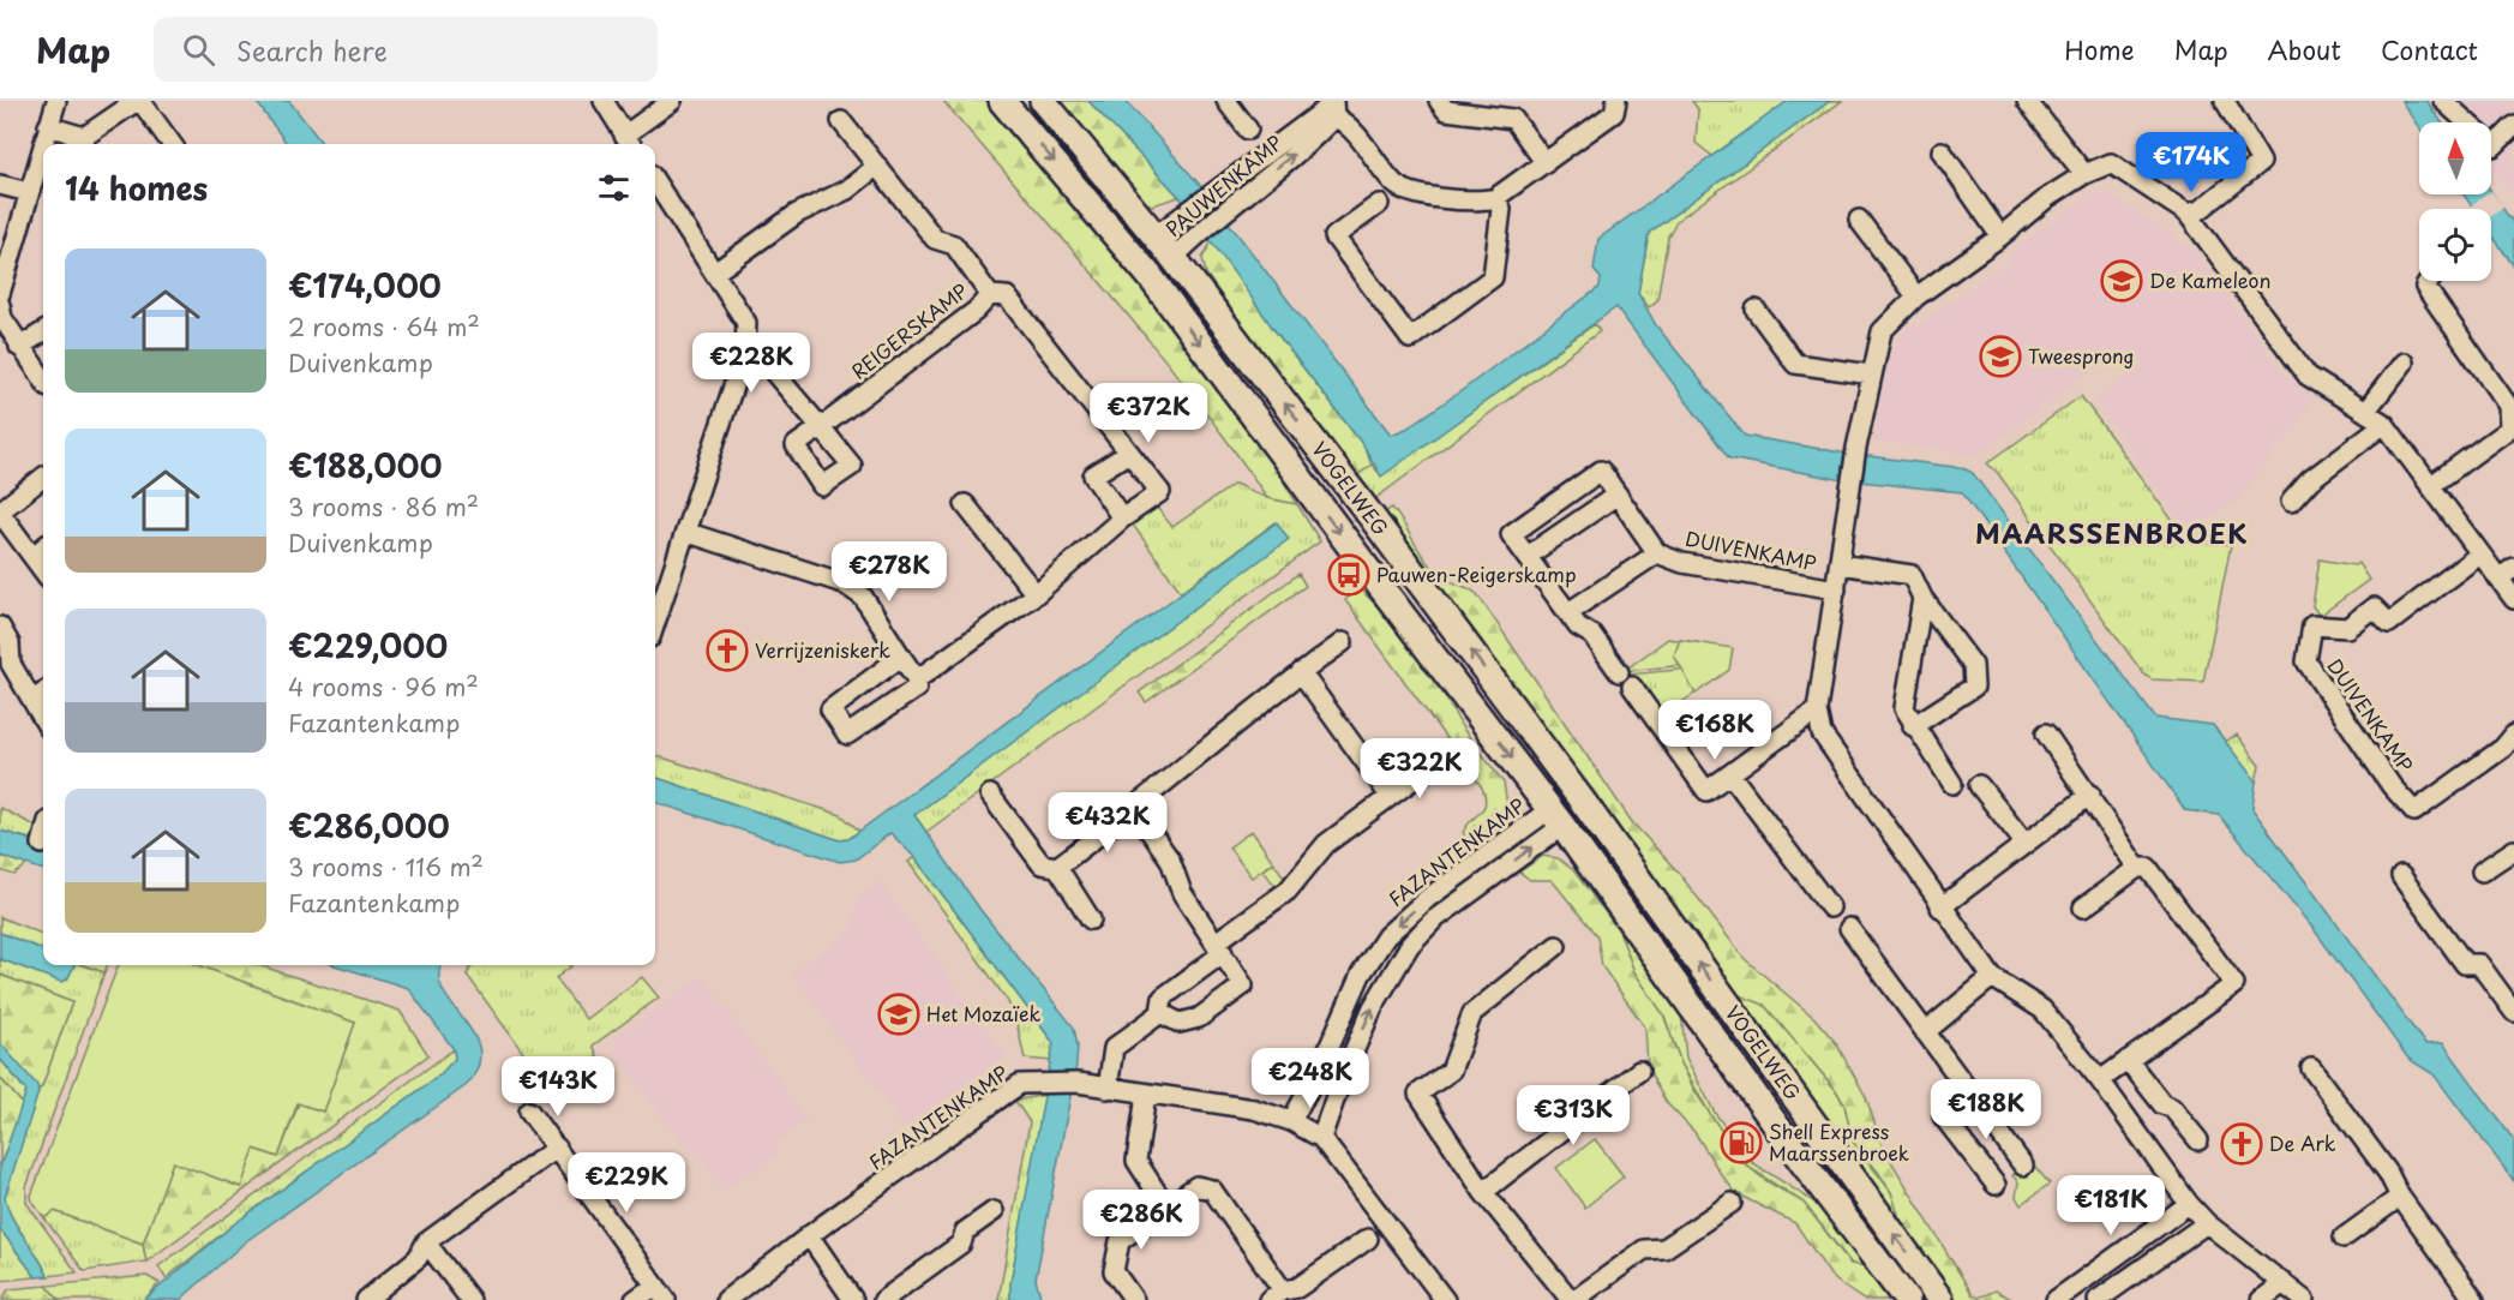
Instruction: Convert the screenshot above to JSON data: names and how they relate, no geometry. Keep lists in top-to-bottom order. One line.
{"streets":{"street":["PAUWENKAMP","REIGERSKAMP","VOGELWEG","DUIVENKAMP","FAZANTENKAMP"]},"crossings":[["PAUWENKAMP","VOGELWEG"],["VOGELWEG","FAZANTENKAMP"]],"districts":["MAARSSENBROEK"],"places":{"school or university":["De Kameleon","Tweesprong","Het Mozaïek"],"bus stop":["Pauwen-Reigerskamp"],"church":["Verrijzeniskerk","De Ark"],"fuel station":["Shell Express Maarssenbroek"]},"north":"top","page":{"header":"Map","search":"Search here","nav":["Home","Map","About","Contact"],"price":["€174K","€228K","€372K","€278K","€168K","€322K","€432K","€248K","€143K","€188K","€313K","€229K","€181K","€286K"],"heading":"14 homes","list":[{"name":"€174,000","note":"2 rooms · 64 m² · Duivenkamp"},{"name":"€188,000","note":"3 rooms · 86 m² · Duivenkamp"},{"name":"€229,000","note":"4 rooms · 96 m² · Fazantenkamp"},{"name":"€286,000","note":"3 rooms · 116 m² · Fazantenkamp"}]}}
